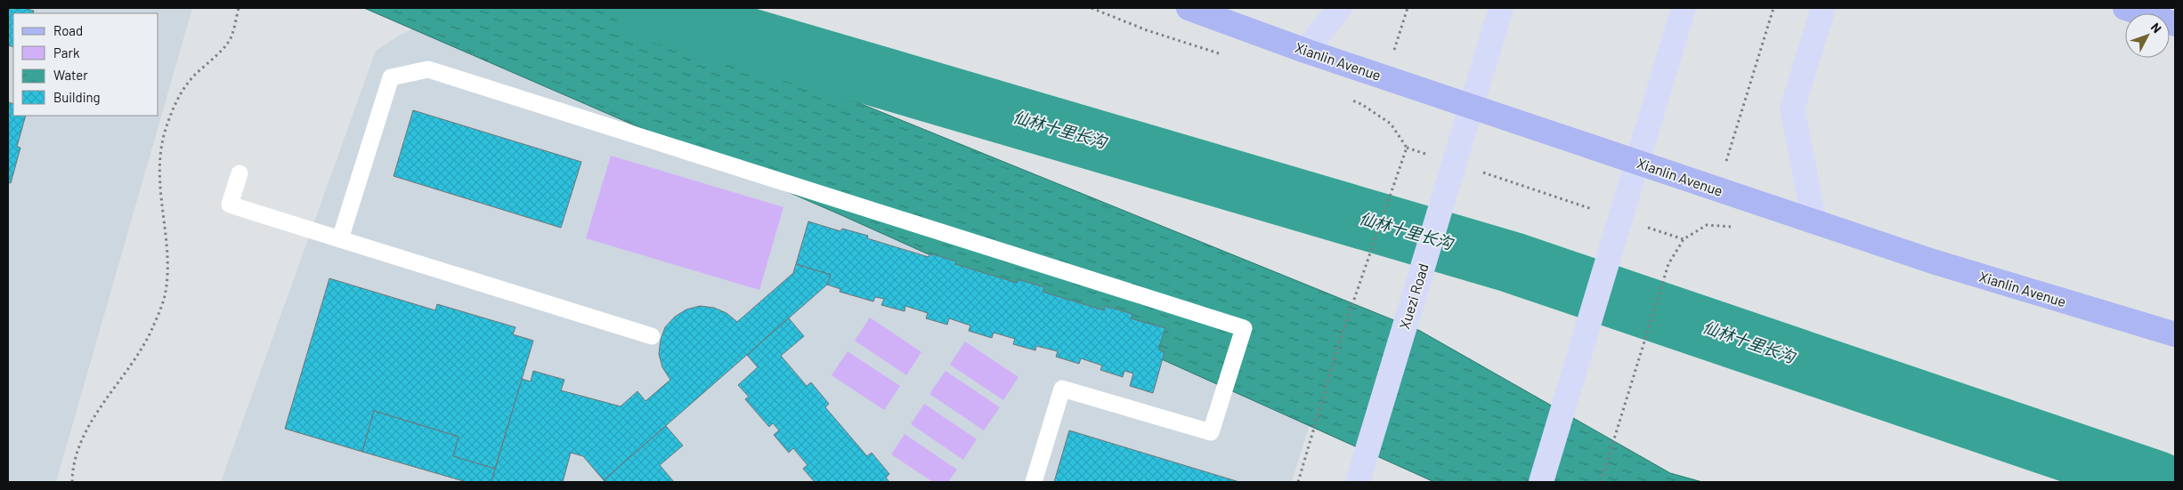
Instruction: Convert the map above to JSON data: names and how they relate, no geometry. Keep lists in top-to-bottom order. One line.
{"streets":{"main road":["Xianlin Avenue","Xuezi Road"]},"crossings":[["Xianlin Avenue","Xuezi Road"]],"water":["仙林十里长沟"],"legend":["Road","Park","Water","Building"],"north":"top right"}
